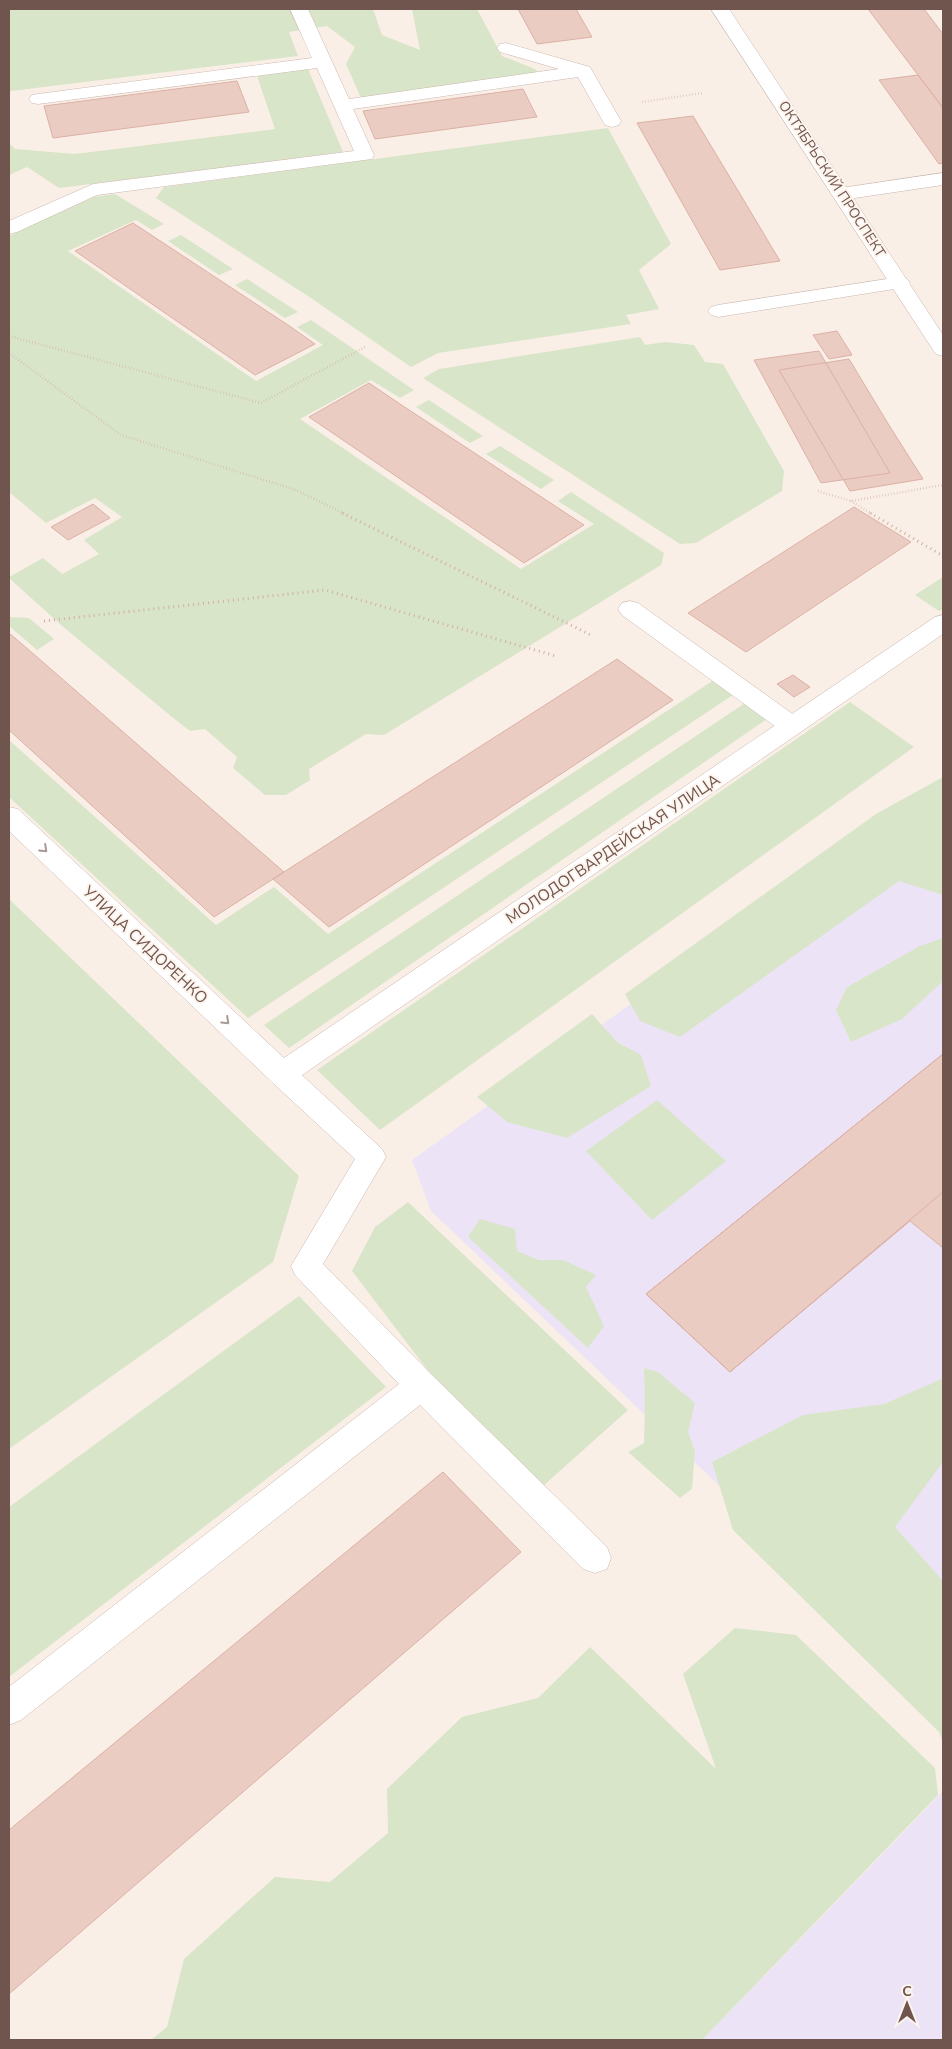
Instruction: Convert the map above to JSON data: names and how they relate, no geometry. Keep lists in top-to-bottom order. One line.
{"streets":{"street":["ОКТЯБРЬСКИЙ ПРОСПЕКТ","МОЛОДОГВАРДЕЙСКАЯ УЛИЦА","УЛИЦА СИДОРЕНКО"]},"crossings":[["МОЛОДОГВАРДЕЙСКАЯ УЛИЦА","УЛИЦА СИДОРЕНКО"]],"one_way":["УЛИЦА СИДОРЕНКО"],"north":"top"}
